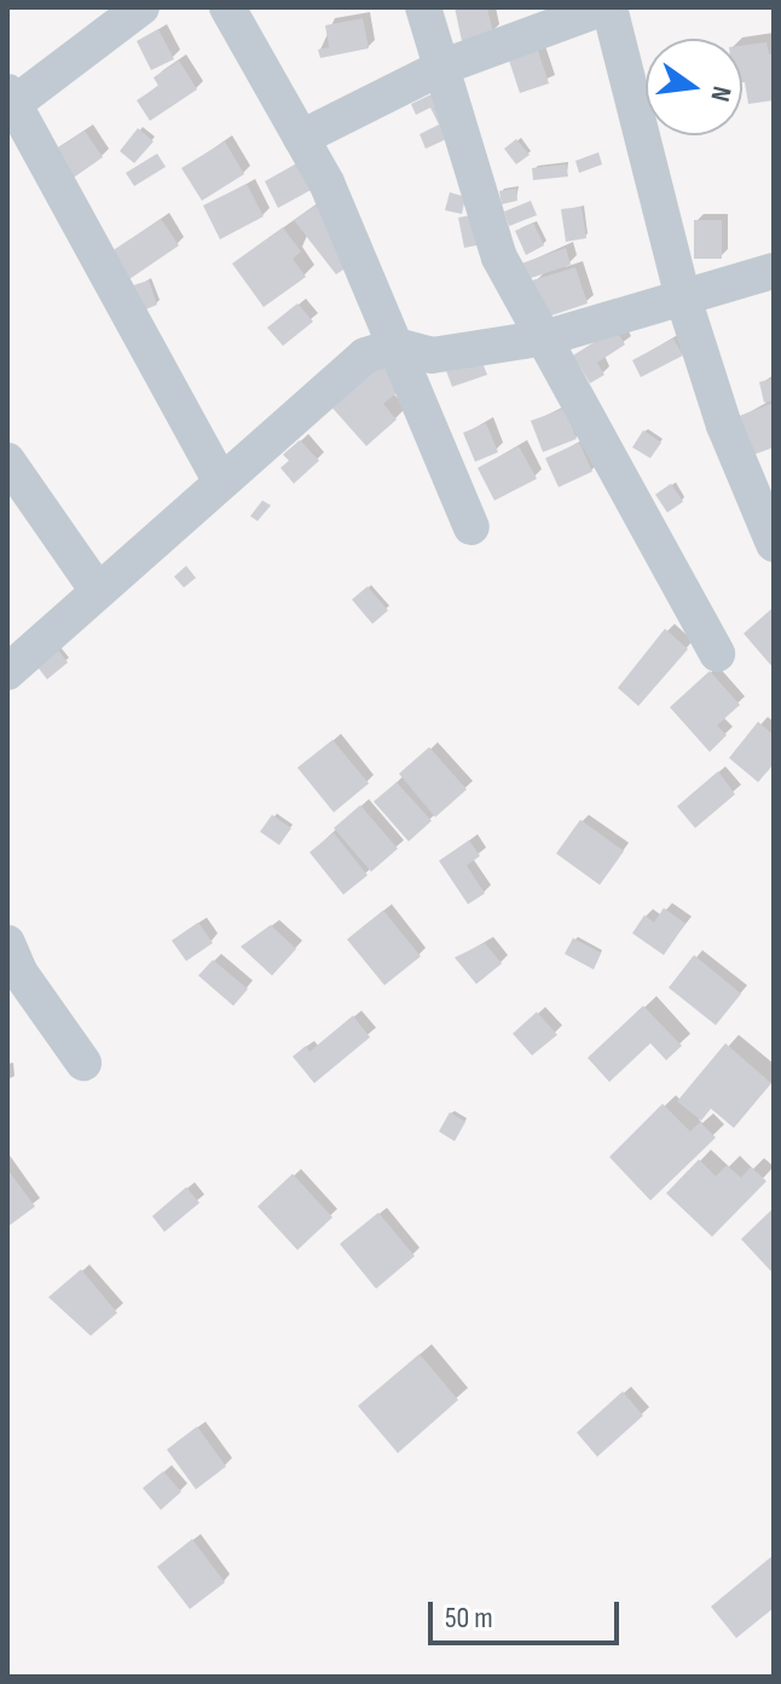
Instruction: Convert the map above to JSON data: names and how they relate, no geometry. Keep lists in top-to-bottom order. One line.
{"scale_bar":"50 m","north":"right"}
